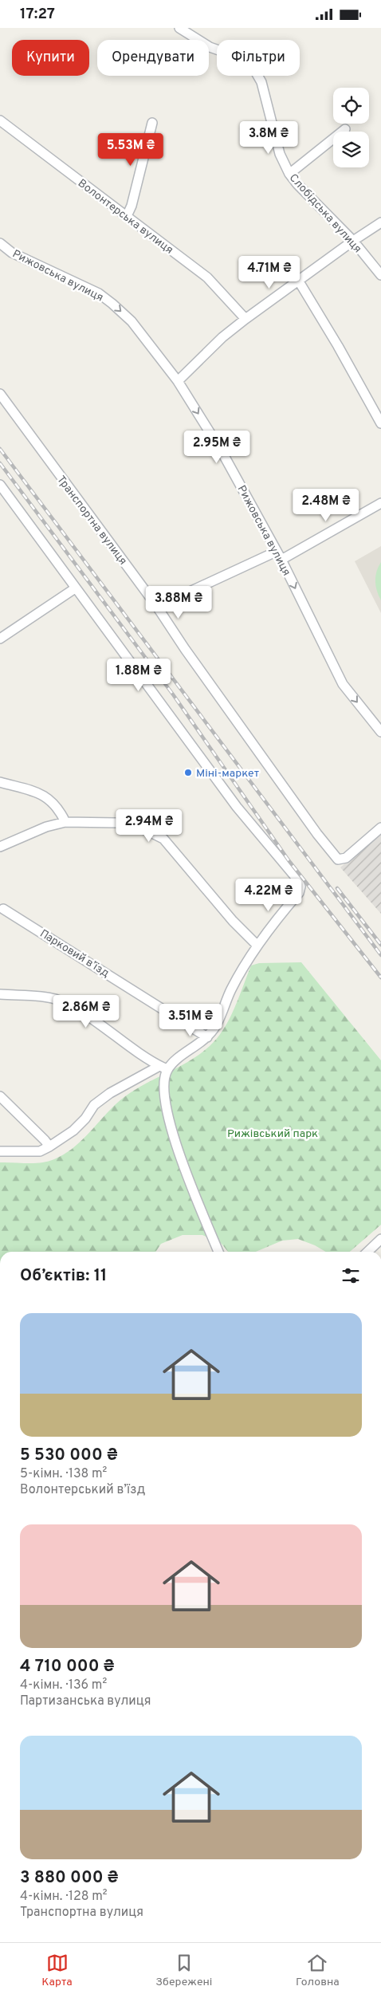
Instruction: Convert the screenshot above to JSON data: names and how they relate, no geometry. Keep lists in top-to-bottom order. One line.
{"streets":{"street":["Слобідська вулиця","Волонтерська вулиця","Рижовська вулиця","Транспортна вулиця","Парковий в’їзд"]},"one_way":["Рижовська вулиця"],"parks":["Рижівський парк"],"places":["Міні-маркет"],"page":{"status":"17:27","chip":["Купити","Орендувати","Фільтри"],"price":["3.8M ₴","5.53M ₴","4.71M ₴","2.95M ₴","2.48M ₴","3.88M ₴","1.88M ₴","2.94M ₴","4.22M ₴","2.86M ₴","3.51M ₴"],"heading":"Об’єктів: 11","list":[{"name":"5 530 000 ₴","note":"5-кімн. · 138 m² · Волонтерський в’їзд"},{"name":"4 710 000 ₴","note":"4-кімн. · 136 m² · Партизанська вулиця"},{"name":"3 880 000 ₴","note":"4-кімн. · 128 m² · Транспортна вулиця"}],"tabs":["Карта","Збережені","Головна"]}}
